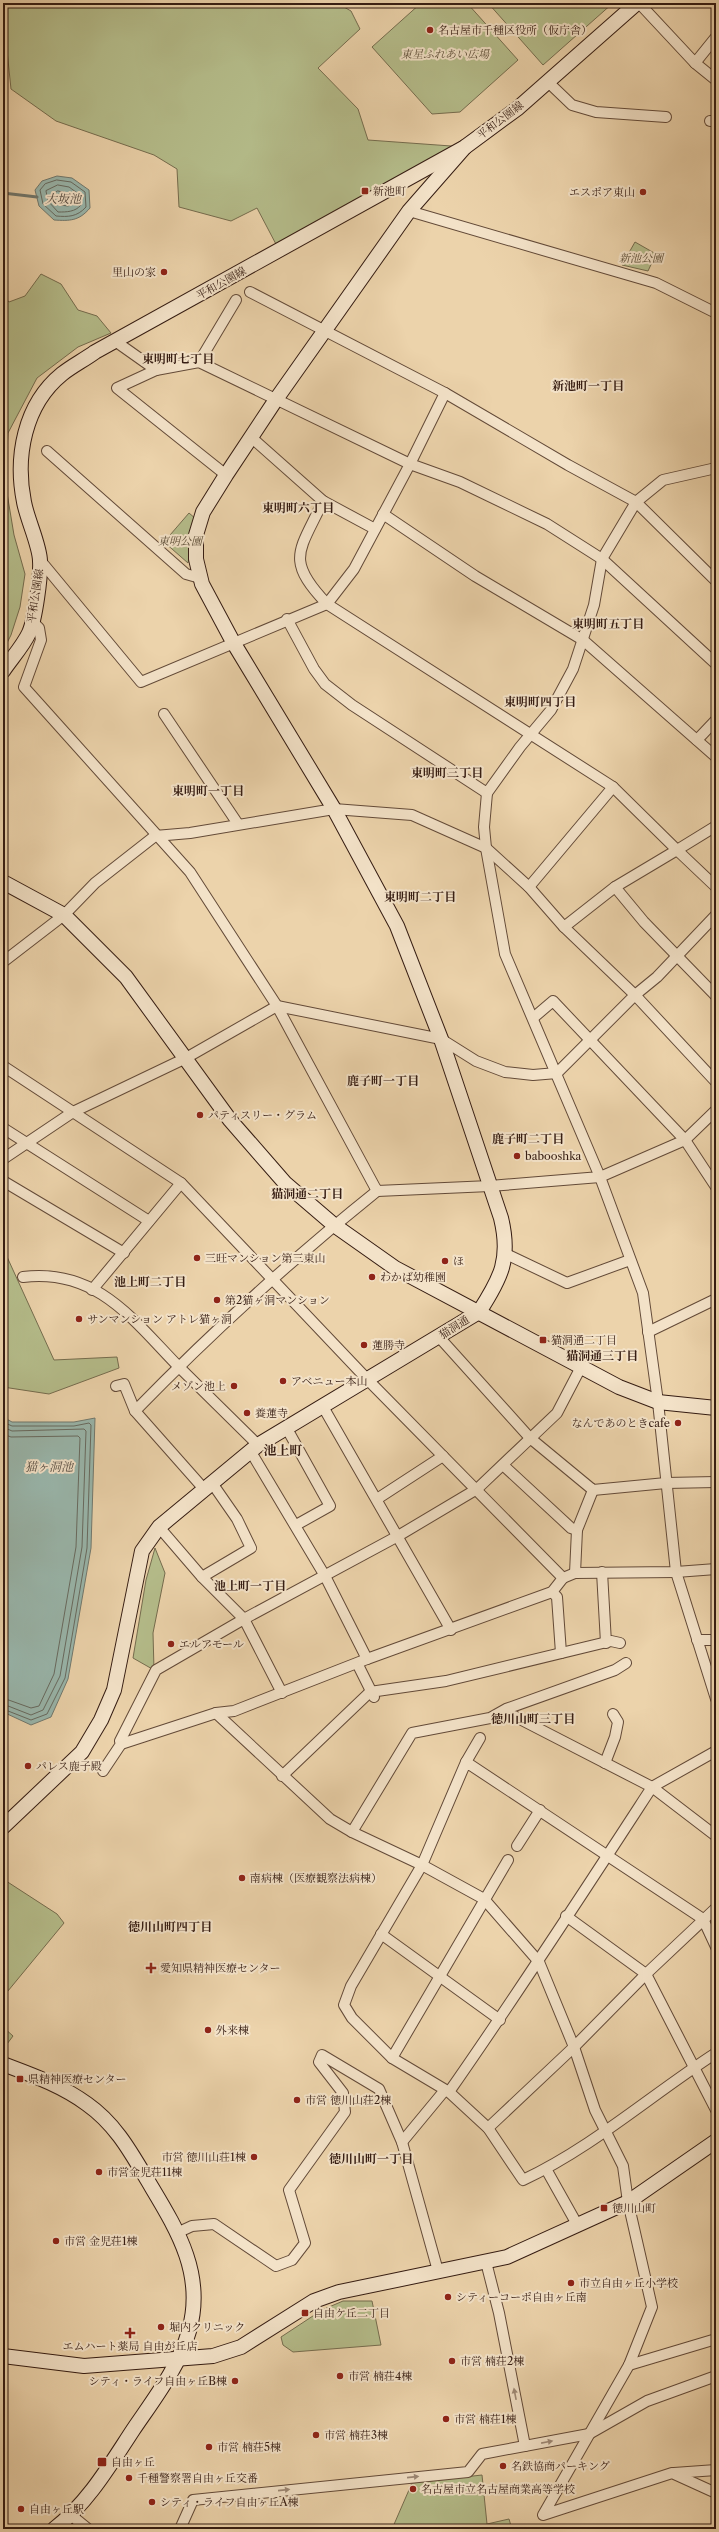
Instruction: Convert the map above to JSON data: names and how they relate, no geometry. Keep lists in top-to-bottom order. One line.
{"streets":{"street":["平和公園線","猫洞通"]},"districts":["東明町七丁目","新池町一丁目","東明町六丁目","東明町五丁目","東明町四丁目","東明町三丁目","東明町一丁目","東明町二丁目","鹿子町一丁目","鹿子町二丁目","猫洞通二丁目","池上町二丁目","猫洞通三丁目","池上町","池上町一丁目","徳川山町三丁目","徳川山町四丁目","徳川山町一丁目"],"water":["大坂池","猫ヶ洞池"],"parks":["東星ふれあい広場","新池公園","東明公園"],"places":{"other":["名古屋市千種区役所（仮庁舎）","エスポア東山","里山の家","パティスリー・グラム","babooshka","三旺マンション第三東山","ほ","わかば幼稚園","第2猫ヶ洞マンション","サンマンション アトレ猫ヶ洞","蓮勝寺","アベニュー本山","メゾン池上","養蓮寺","なんであのときcafe","エルアモール","パレス鹿子殿","南病棟（医療観察法病棟）","外来棟","市営 徳川山荘2棟","市営 徳川山荘1棟","市営金児荘11棟","市営 金児荘1棟","市立自由ヶ丘小学校","シティーコーポ自由ヶ丘南","堀内クリニック","市営 楠荘2棟","市営 楠荘4棟","シティ・ライフ自由ヶ丘B棟","市営 楠荘1棟","市営 楠荘3棟","市営 楠荘5棟","名鉄協商パーキング","千種警察署自由ヶ丘交番","名古屋市立名古屋商業高等学校","シティ・ライフ自由ヶ丘A棟","自由ヶ丘駅"],"transit":["新池町","猫洞通二丁目","県精神医療センター","徳川山町","自由ケ丘二丁目","自由ヶ丘"],"health":["愛知県精神医療センター","エムハート薬局 自由が丘店"]}}
